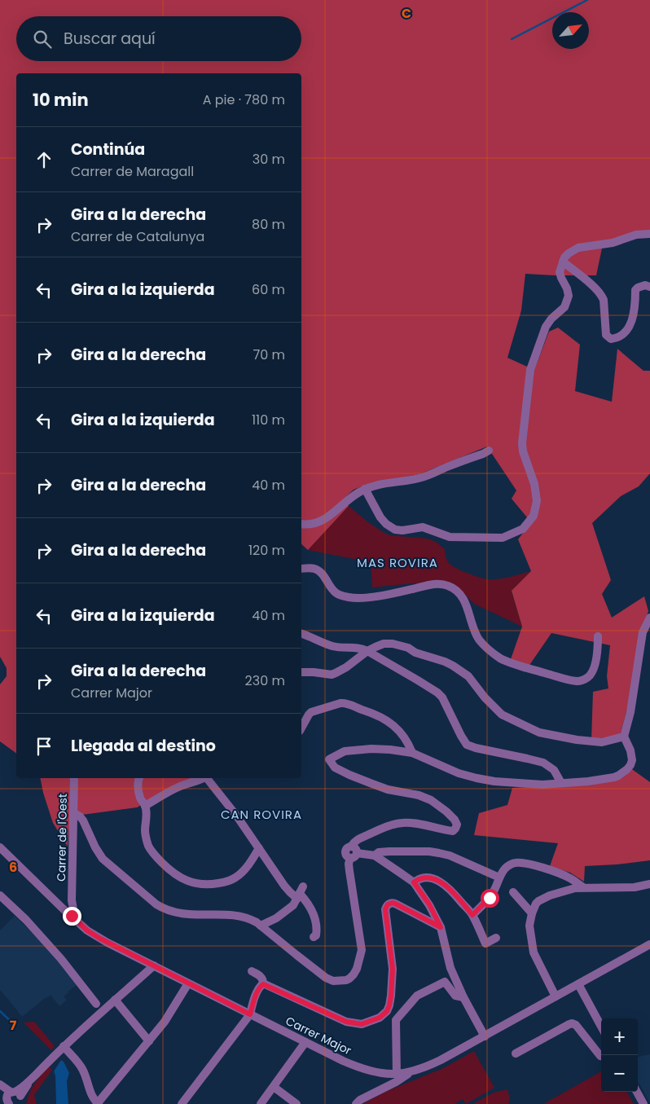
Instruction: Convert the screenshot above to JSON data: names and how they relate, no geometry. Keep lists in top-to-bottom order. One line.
{"streets":{"street":["Carrer de l'Oest","Carrer Major"]},"crossings":[["Carrer de l'Oest","Carrer Major"]],"districts":["MAS ROVIRA","CAN ROVIRA"],"north":"top right","page":{"search":"Buscar aquí","heading":["10 min","A pie · 780 m"],"list":[["Continúa","Carrer de Maragall","30 m"],["Gira a la derecha","Carrer de Catalunya","80 m"],["Gira a la izquierda","60 m"],["Gira a la derecha","70 m"],["Gira a la izquierda","110 m"],["Gira a la derecha","40 m"],["Gira a la derecha","120 m"],["Gira a la izquierda","40 m"],["Gira a la derecha","Carrer Major","230 m"],"Llegada al destino"],"map_buttons":["+","−"]},"grid":{"columns":["C"],"rows":["6","7"]}}
